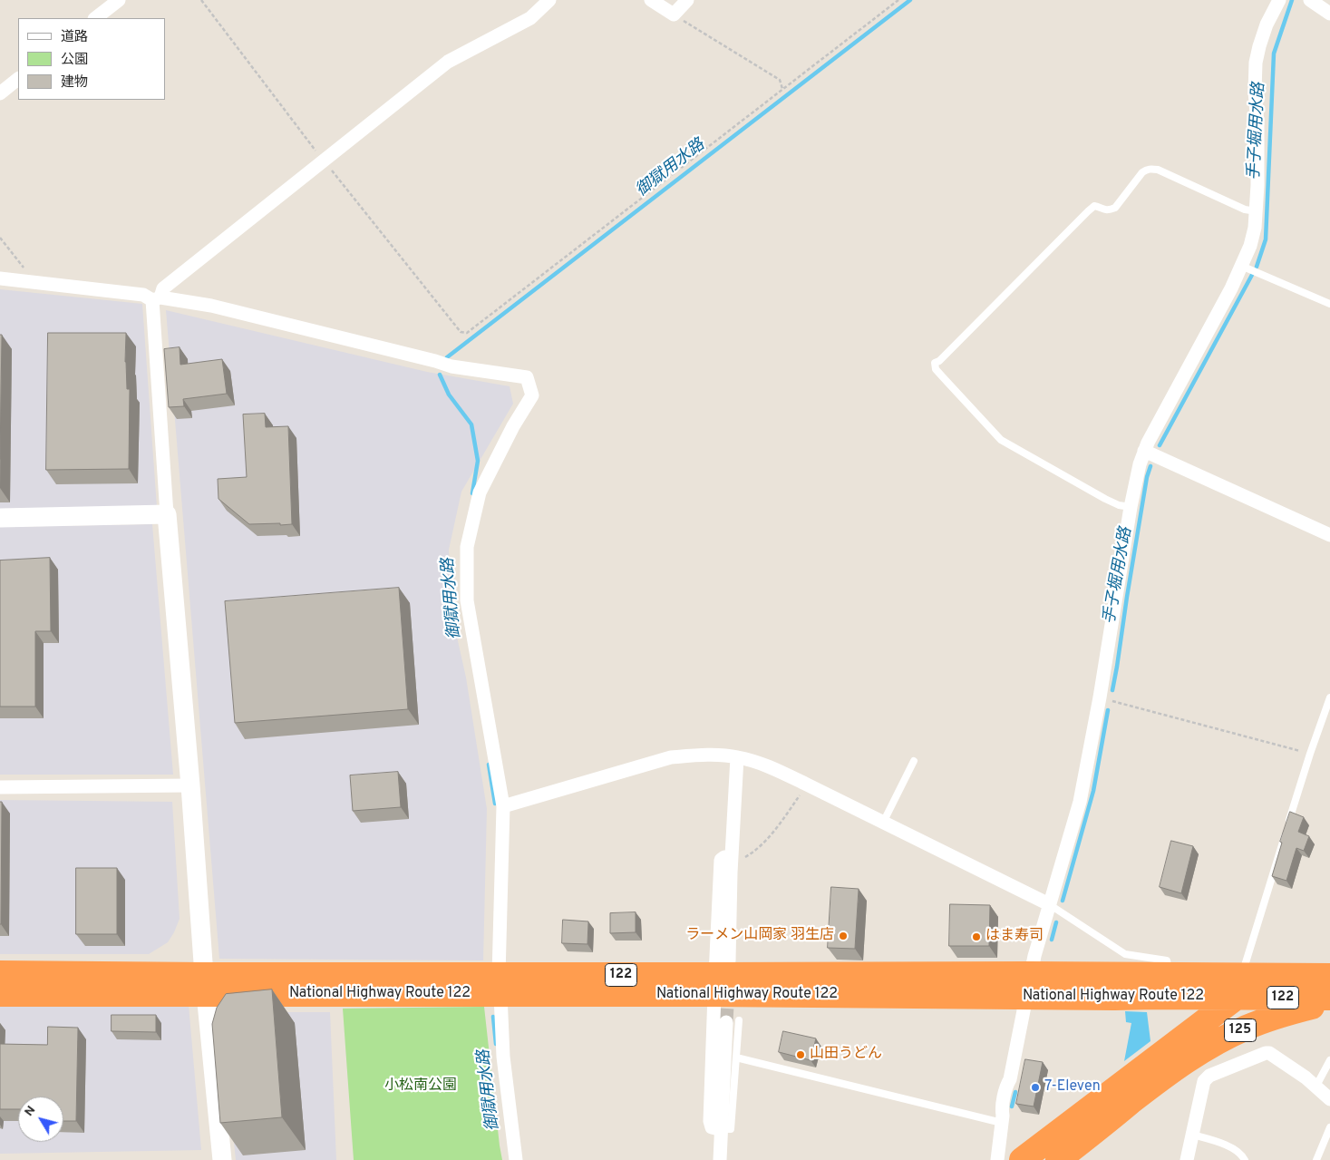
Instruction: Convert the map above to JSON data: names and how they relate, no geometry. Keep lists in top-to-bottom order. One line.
{"streets":{"highway":["122","National Highway Route 122","125"]},"crossings":[["National Highway Route 122","125"]],"water":["手子堀用水路","御獄用水路"],"parks":["小松南公園"],"places":["ラーメン山岡家 羽生店","はま寿司","山田うどん","7-Eleven"],"legend":["道路","公園","建物"],"north":"top left"}
